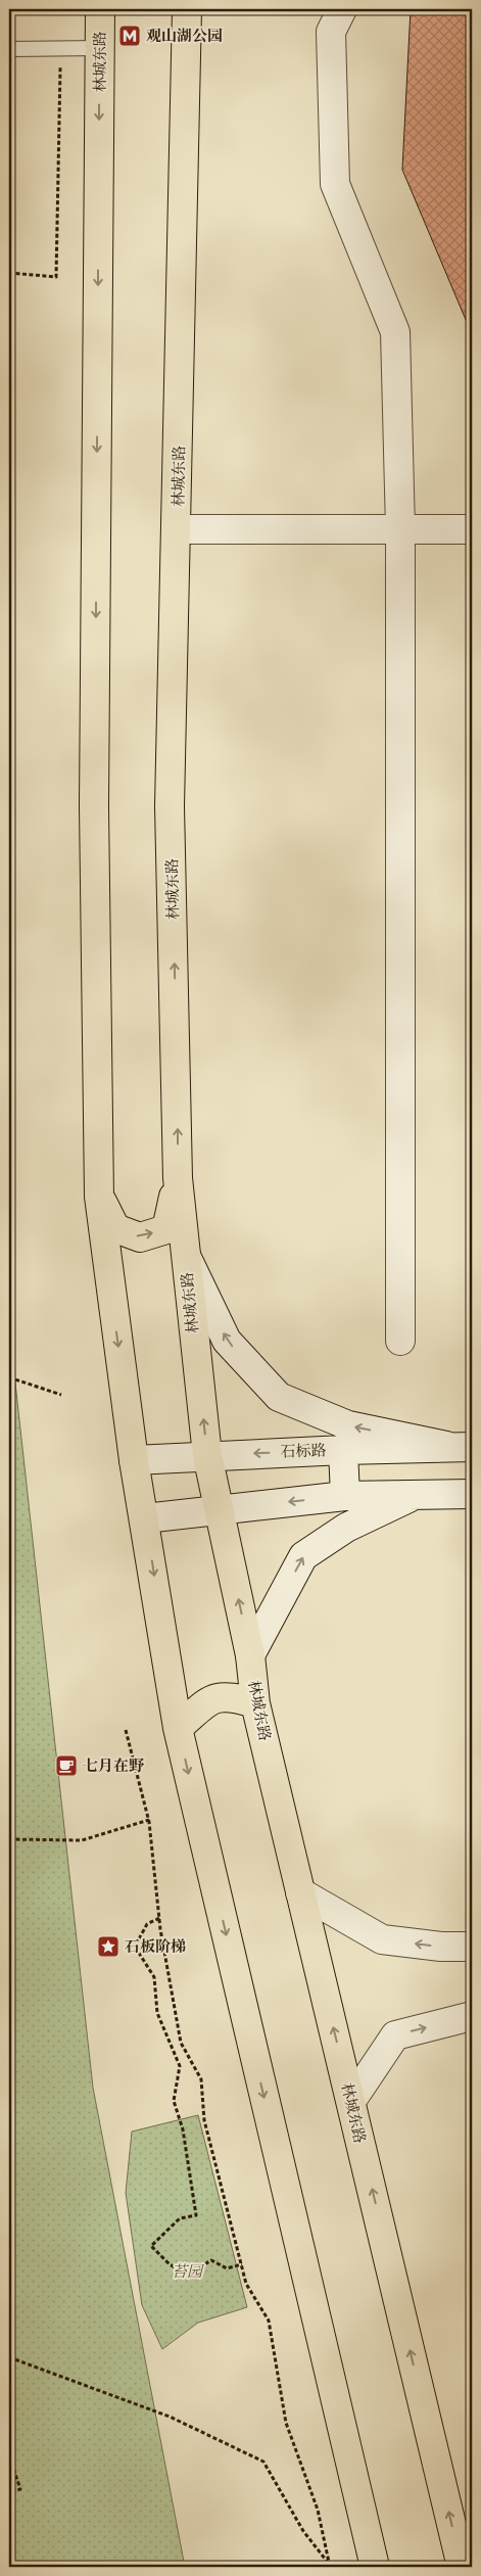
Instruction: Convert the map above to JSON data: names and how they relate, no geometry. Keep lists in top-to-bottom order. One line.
{"streets":{"main road":["林城东路"],"street":["石标路"]},"crossings":[["林城东路","石标路"]],"parks":["苔园"],"places":{"metro station":["观山湖公园"],"cafe":["七月在野"],"place":["石板阶梯"]}}
